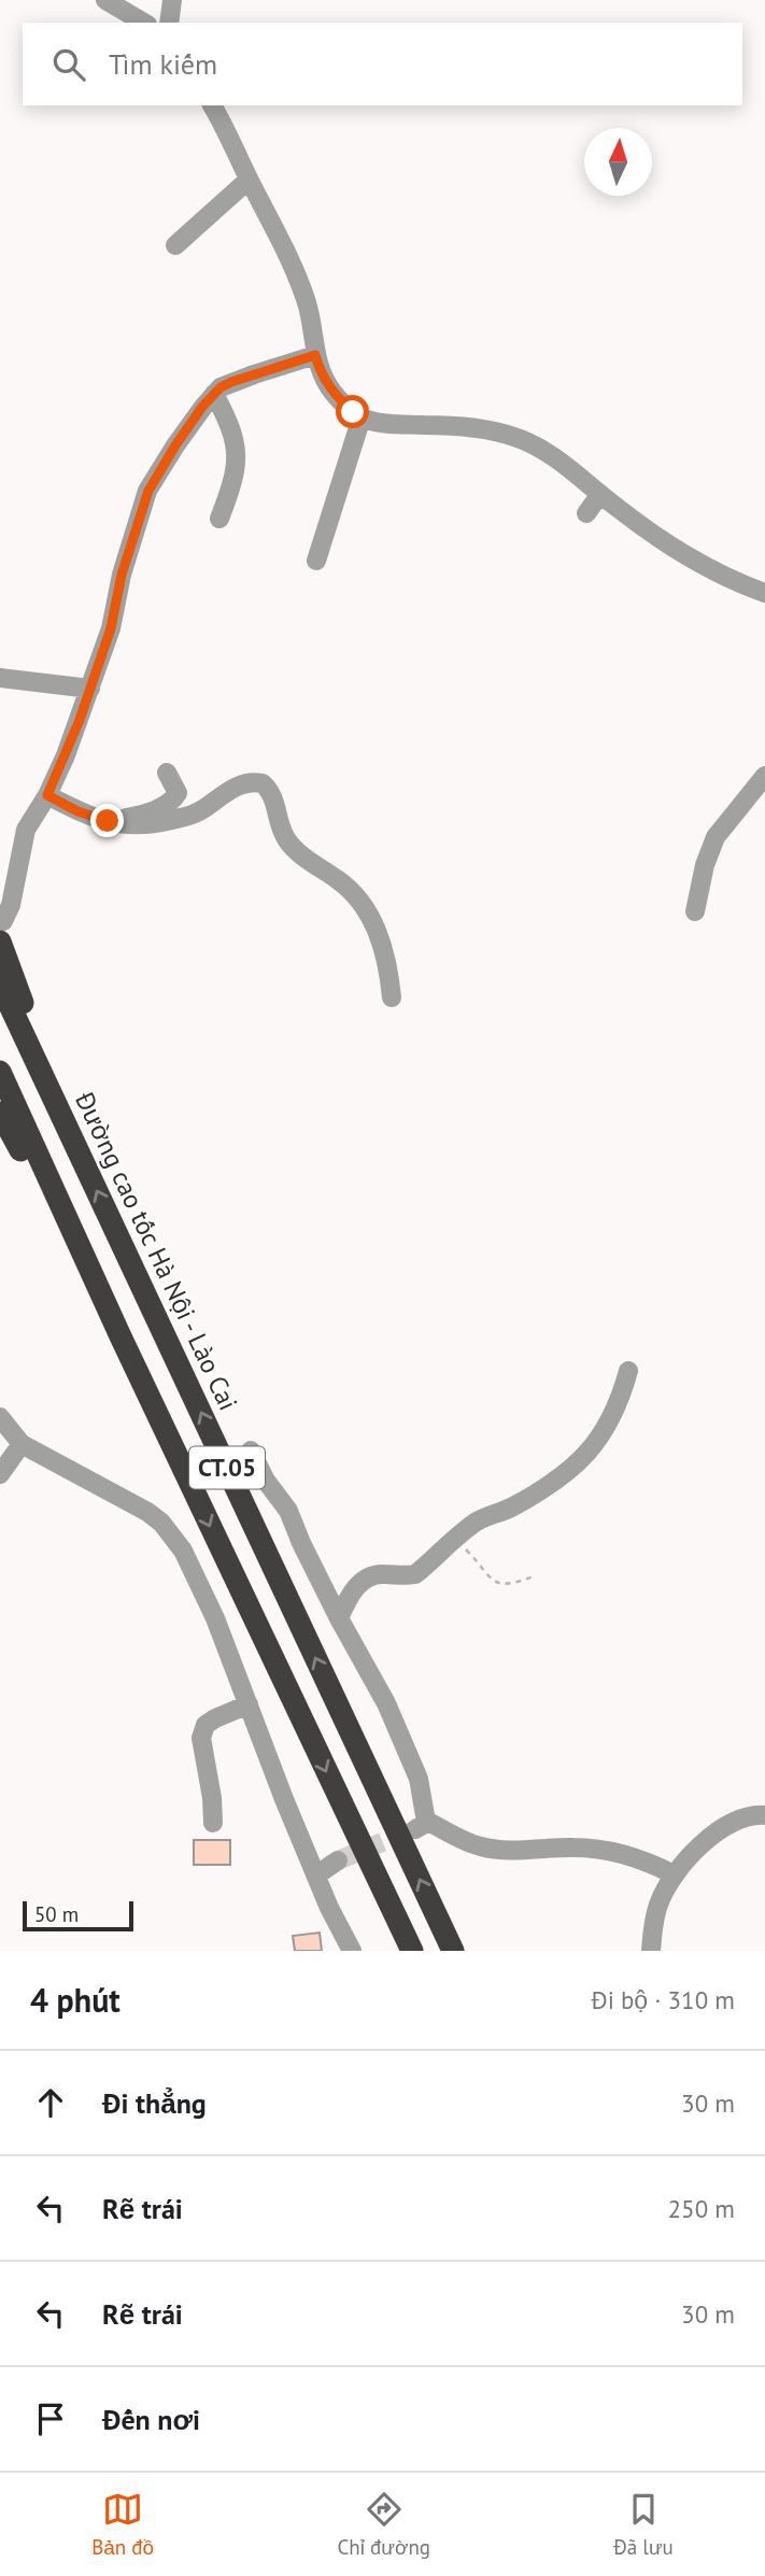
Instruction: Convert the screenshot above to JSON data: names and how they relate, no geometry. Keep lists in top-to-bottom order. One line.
{"streets":{"highway":["Đường cao tốc Hà Nội - Lào Cai","CT.05"]},"scale_bar":"50 m","north":"top","page":{"search":"Tìm kiếm","scale":"50 m","heading":["4 phút","Đi bộ · 310 m"],"list":[["Đi thẳng","30 m"],["Rẽ trái","250 m"],["Rẽ trái","30 m"],"Đến nơi"],"nav":["Bản đồ","Chỉ đường","Đã lưu"]}}
